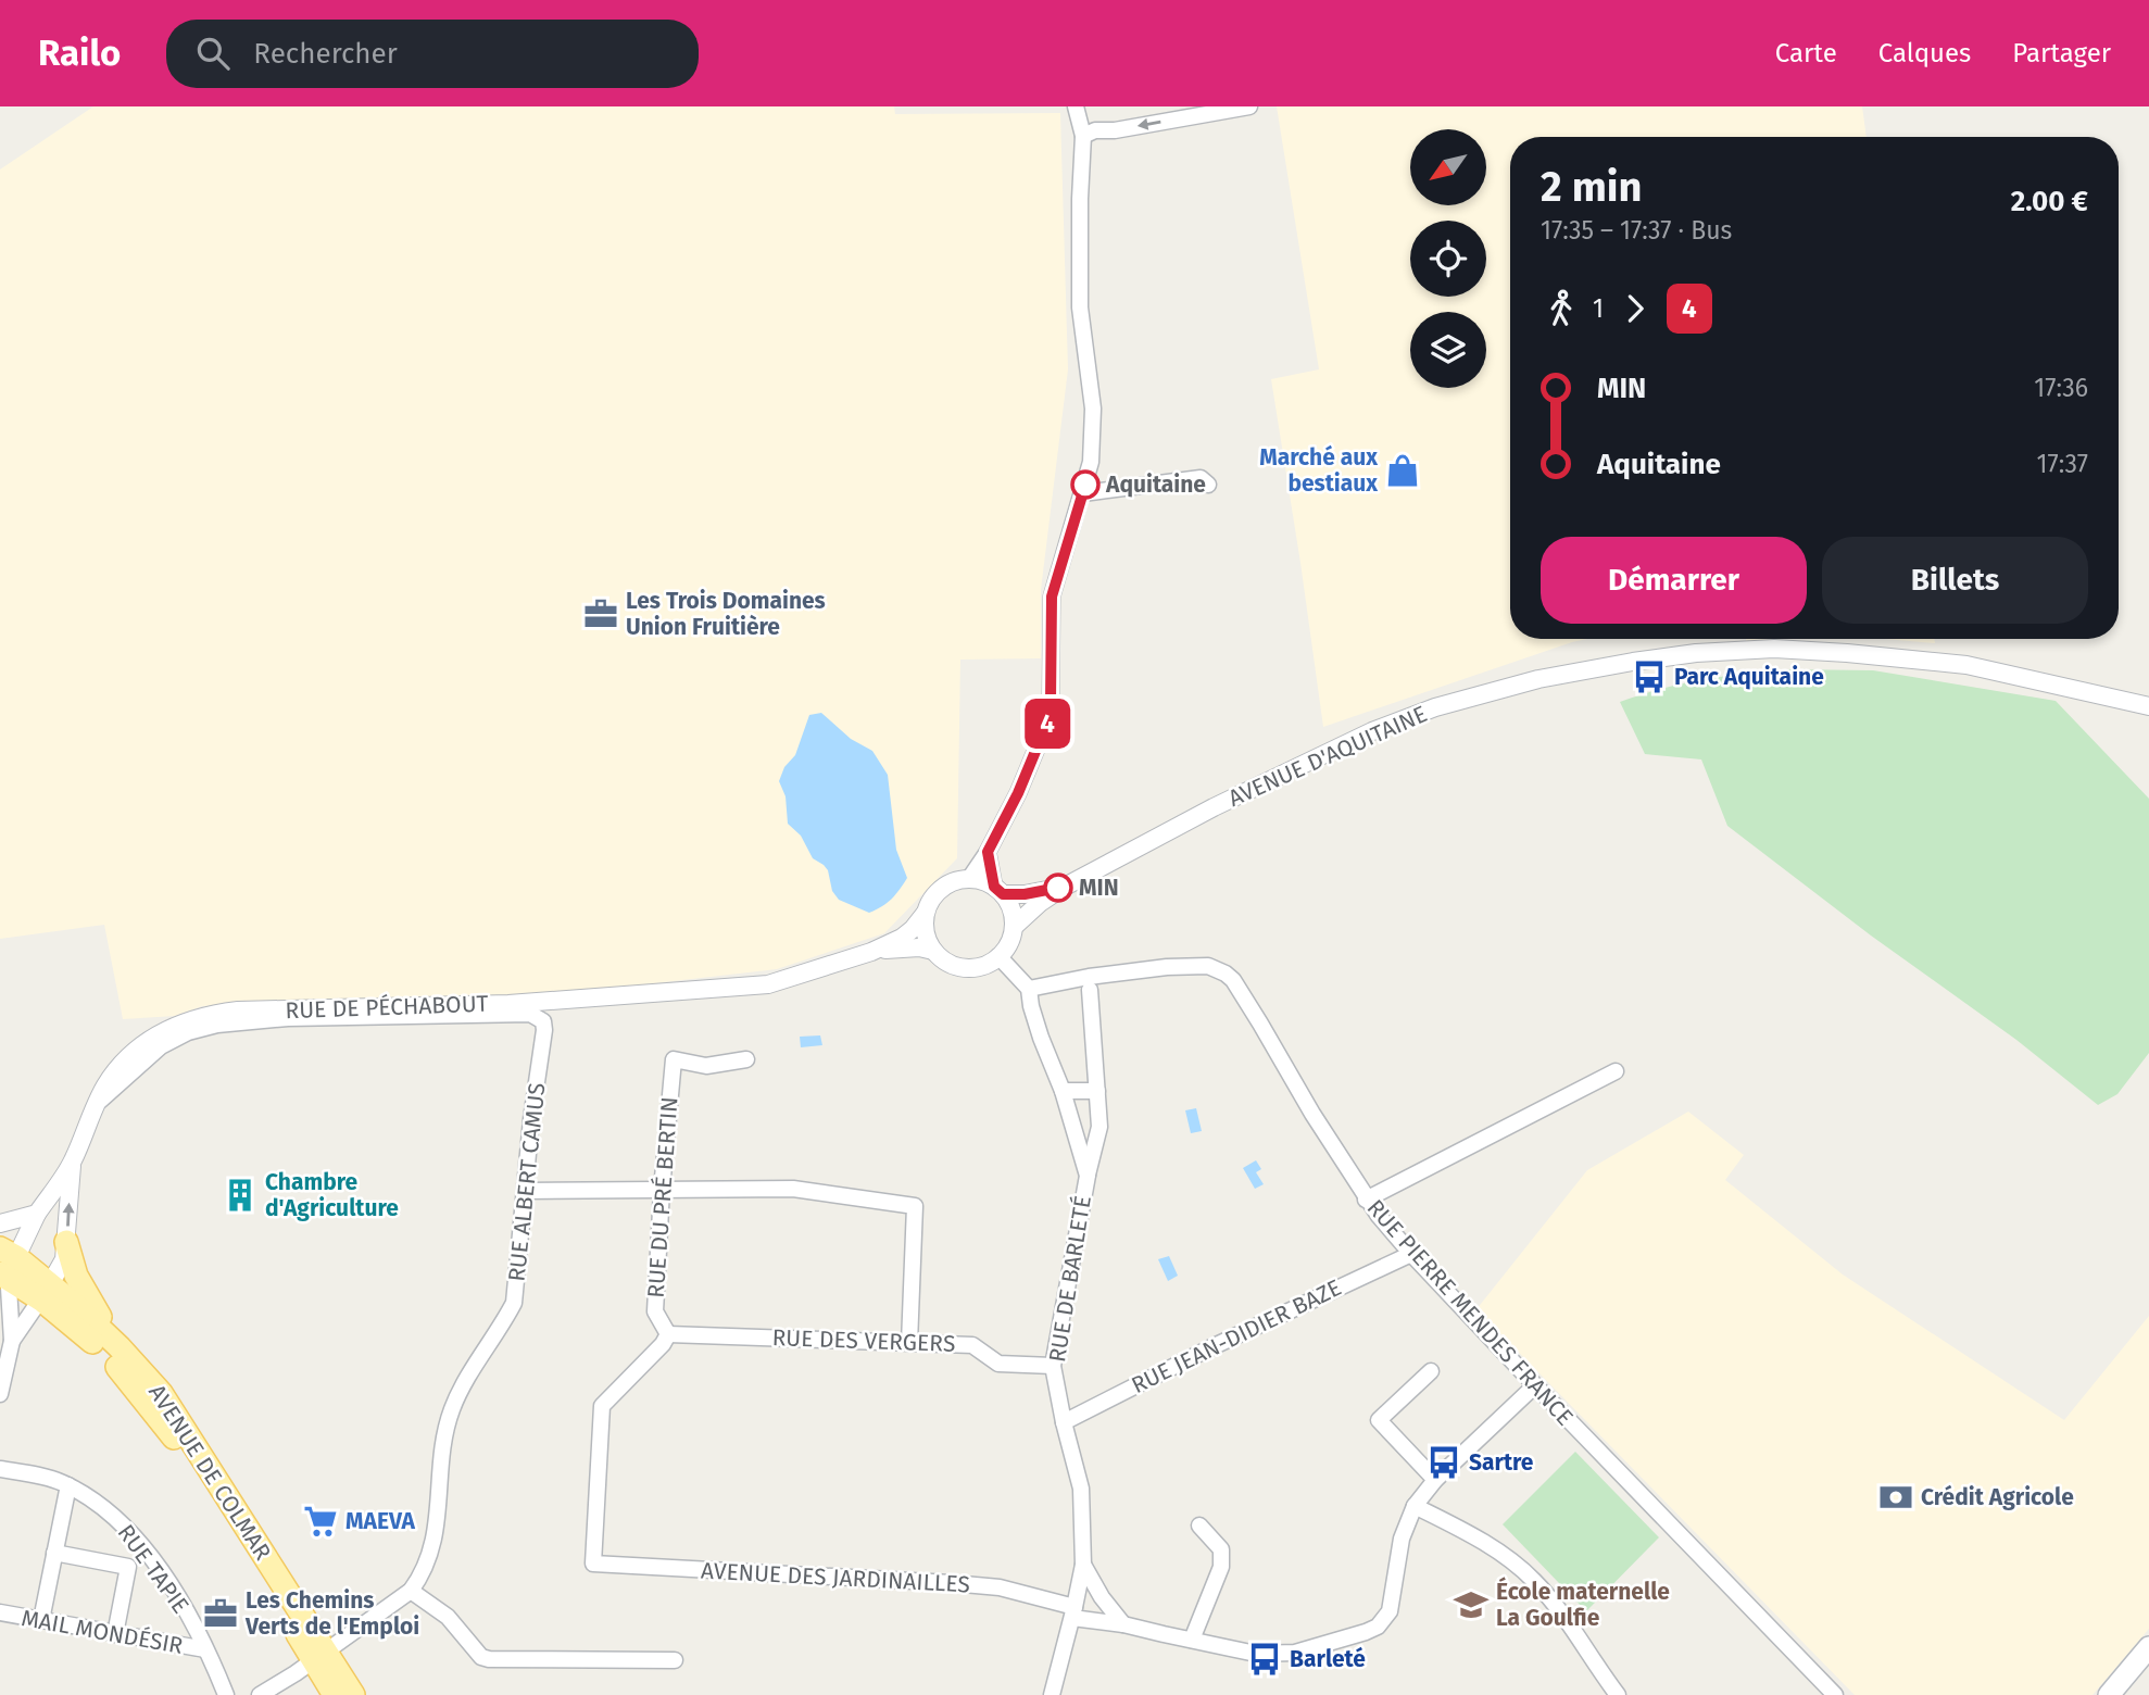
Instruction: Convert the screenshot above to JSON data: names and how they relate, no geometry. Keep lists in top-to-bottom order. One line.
{"streets":{"main road":["AVENUE DE COLMAR"],"street":["AVENUE D'AQUITAINE","RUE DE PÉCHABOUT","RUE ALBERT CAMUS","RUE DU PRÉ BERTIN","RUE DE BARLETÉ","RUE PIERRE MENDES FRANCE","RUE JEAN-DIDIER BAZE","RUE DES VERGERS","RUE TAPIE","AVENUE DES JARDINAILLES","MAIL MONDÉSIR"]},"crossings":[["AVENUE D'AQUITAINE","RUE DE PÉCHABOUT"],["RUE DE PÉCHABOUT","RUE ALBERT CAMUS"],["RUE DE PÉCHABOUT","AVENUE DE COLMAR"],["RUE ALBERT CAMUS","AVENUE DE COLMAR"],["RUE DU PRÉ BERTIN","RUE DES VERGERS"],["RUE DU PRÉ BERTIN","AVENUE DES JARDINAILLES"],["RUE DE BARLETÉ","RUE PIERRE MENDES FRANCE"],["RUE DE BARLETÉ","RUE JEAN-DIDIER BAZE"],["RUE DE BARLETÉ","RUE DES VERGERS"],["RUE DE BARLETÉ","AVENUE DES JARDINAILLES"],["RUE PIERRE MENDES FRANCE","RUE JEAN-DIDIER BAZE"],["RUE PIERRE MENDES FRANCE","AVENUE DES JARDINAILLES"],["RUE DES VERGERS","AVENUE DES JARDINAILLES"],["RUE TAPIE","MAIL MONDÉSIR"]],"places":{"shop":["Marché aux bestiaux"],"other":["Aquitaine","MIN"],"office":["Les Trois Domaines Union Fruitière","Les Chemins Verts de l'Emploi"],"bus stop":["Parc Aquitaine","Sartre","Barleté"],"building":["Chambre d'Agriculture"],"bank":["Crédit Agricole"],"supermarket":["MAEVA"],"school or university":["École maternelle La Goulfie"]},"lines":["bus line 4"],"north":"bottom left","page":{"header":"Railo","search":"Rechercher","nav":["Carte","Calques","Partager"],"on_map":"4","heading":["2 min","17:35 – 17:37 · Bus","2.00 €"],"legs":["1","4"],"list":[{"name":"MIN","value":"17:36"},{"name":"Aquitaine","value":"17:37"}],"buttons":["Démarrer","Billets"]}}
